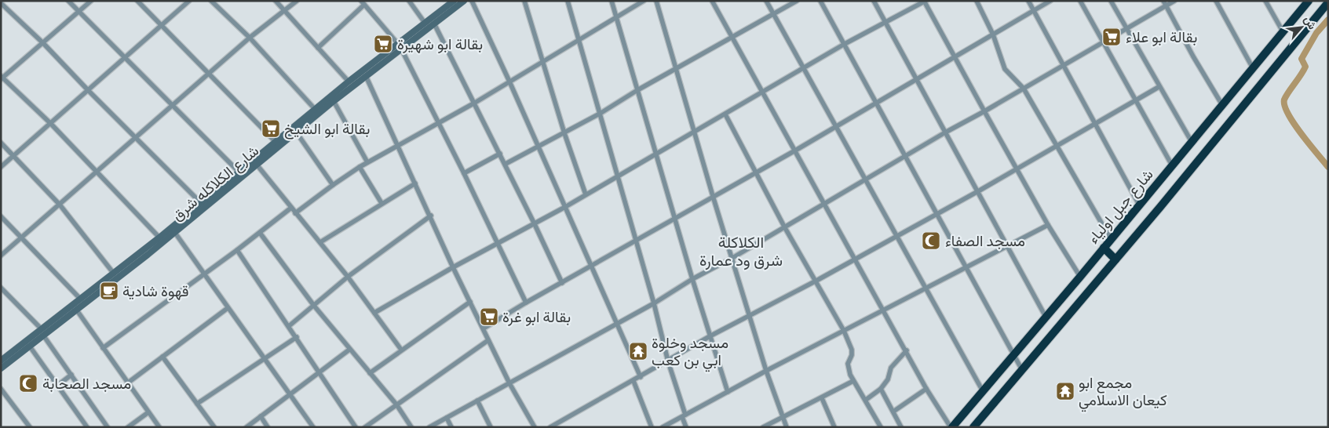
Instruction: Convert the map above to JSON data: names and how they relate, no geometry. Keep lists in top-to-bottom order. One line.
{"streets":{"highway":["شارع جبل اولياء"],"street":["شارع الكلاكله شرق"]},"districts":["الكلاكلة شرق ود عمارة"],"places":{"supermarket":["بقالة ابو علاء","بقالة ابو شهيرة","بقالة ابو الشيخ","بقالة ابو غرة"],"mosque":["مسجد الصفاء","مسجد الصحابة"],"cafe":["قهوة شادية"],"temple":["مسجد وخلوة ابي بن كعب","مجمع ابو كيعان الاسلامي"]},"north":"top right"}
